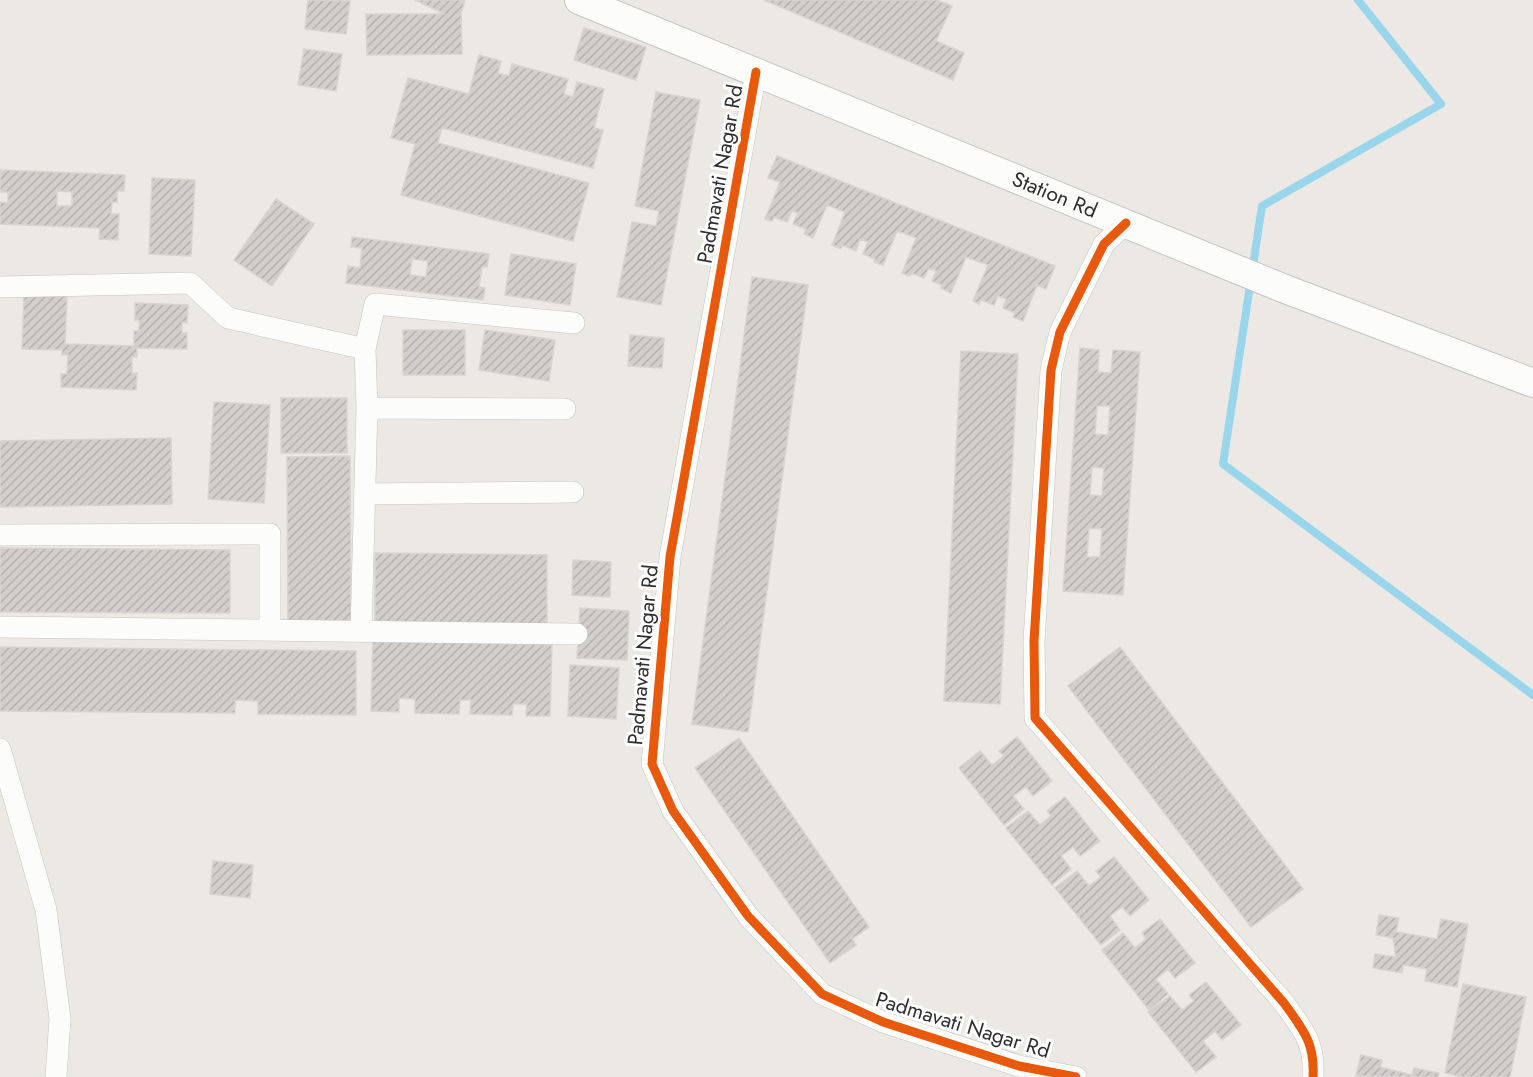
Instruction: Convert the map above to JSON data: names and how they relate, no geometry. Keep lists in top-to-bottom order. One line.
{"streets":{"main road":["Station Rd"],"street":["Padmavati Nagar Rd"]},"crossings":[["Padmavati Nagar Rd","Station Rd"]]}
